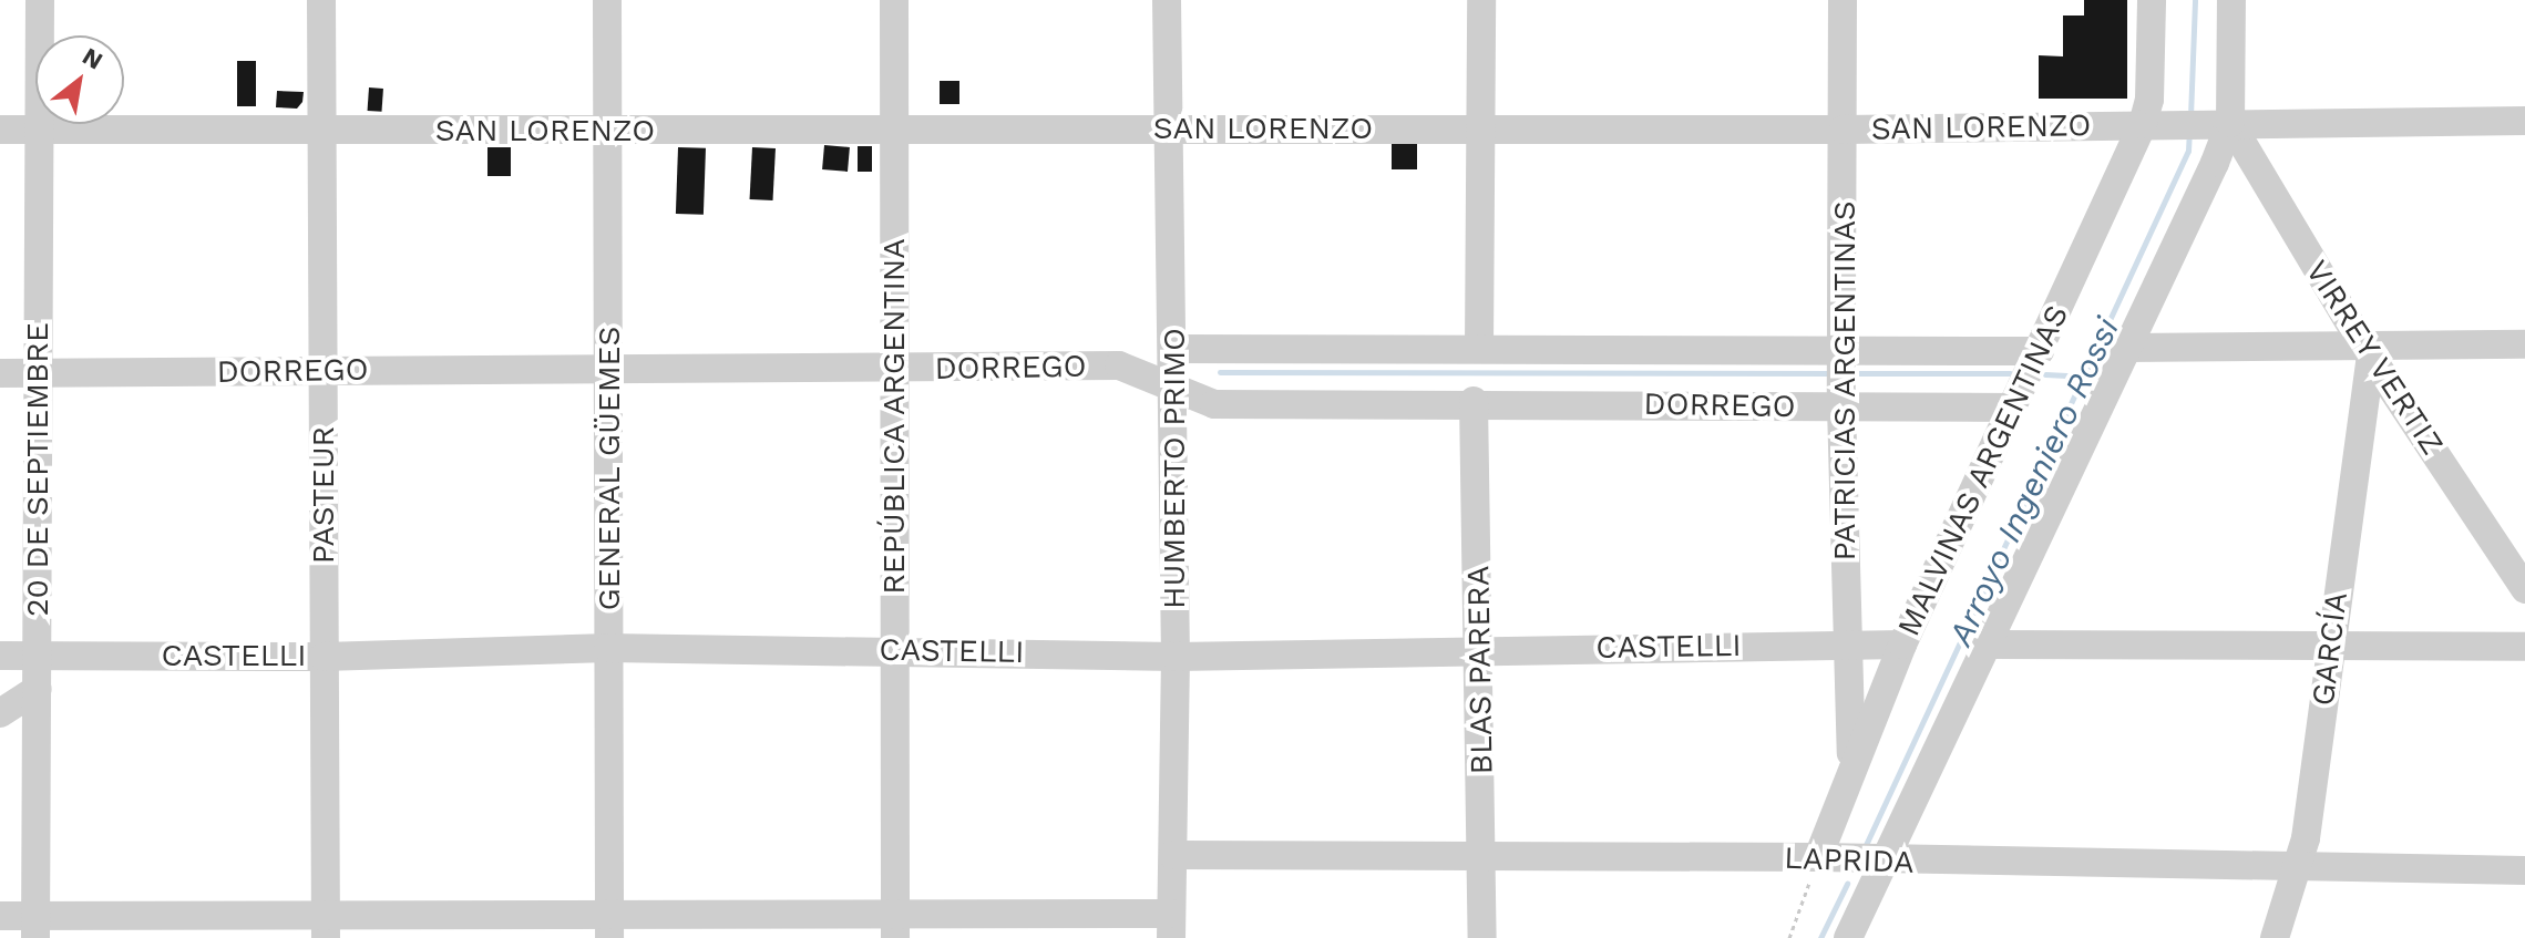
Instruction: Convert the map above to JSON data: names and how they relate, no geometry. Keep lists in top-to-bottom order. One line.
{"streets":{"street":["SAN LORENZO","VIRREY VERTIZ","DORREGO","PATRICIAS ARGENTINAS","REPÚBLICA ARGENTINA","GENERAL GÜEMES","HUMBERTO PRIMO","20 DE SEPTIEMBRE","MALVINAS ARGENTINAS","PASTEUR","CASTELLI","GARCÍA","BLAS PARERA","LAPRIDA"]},"crossings":[["SAN LORENZO","VIRREY VERTIZ"],["SAN LORENZO","PATRICIAS ARGENTINAS"],["SAN LORENZO","REPÚBLICA ARGENTINA"],["SAN LORENZO","GENERAL GÜEMES"],["SAN LORENZO","HUMBERTO PRIMO"],["SAN LORENZO","20 DE SEPTIEMBRE"],["SAN LORENZO","MALVINAS ARGENTINAS"],["SAN LORENZO","PASTEUR"],["VIRREY VERTIZ","GARCÍA"],["DORREGO","PATRICIAS ARGENTINAS"],["DORREGO","REPÚBLICA ARGENTINA"],["DORREGO","GENERAL GÜEMES"],["DORREGO","HUMBERTO PRIMO"],["DORREGO","20 DE SEPTIEMBRE"],["DORREGO","MALVINAS ARGENTINAS"],["DORREGO","PASTEUR"],["DORREGO","BLAS PARERA"],["PATRICIAS ARGENTINAS","MALVINAS ARGENTINAS"],["PATRICIAS ARGENTINAS","CASTELLI"],["REPÚBLICA ARGENTINA","CASTELLI"],["GENERAL GÜEMES","CASTELLI"],["HUMBERTO PRIMO","CASTELLI"],["HUMBERTO PRIMO","LAPRIDA"],["20 DE SEPTIEMBRE","CASTELLI"],["MALVINAS ARGENTINAS","CASTELLI"],["MALVINAS ARGENTINAS","LAPRIDA"],["PASTEUR","CASTELLI"],["CASTELLI","BLAS PARERA"],["GARCÍA","LAPRIDA"],["BLAS PARERA","LAPRIDA"]],"water":["Arroyo Ingeniero Rossi"],"north":"top right"}
